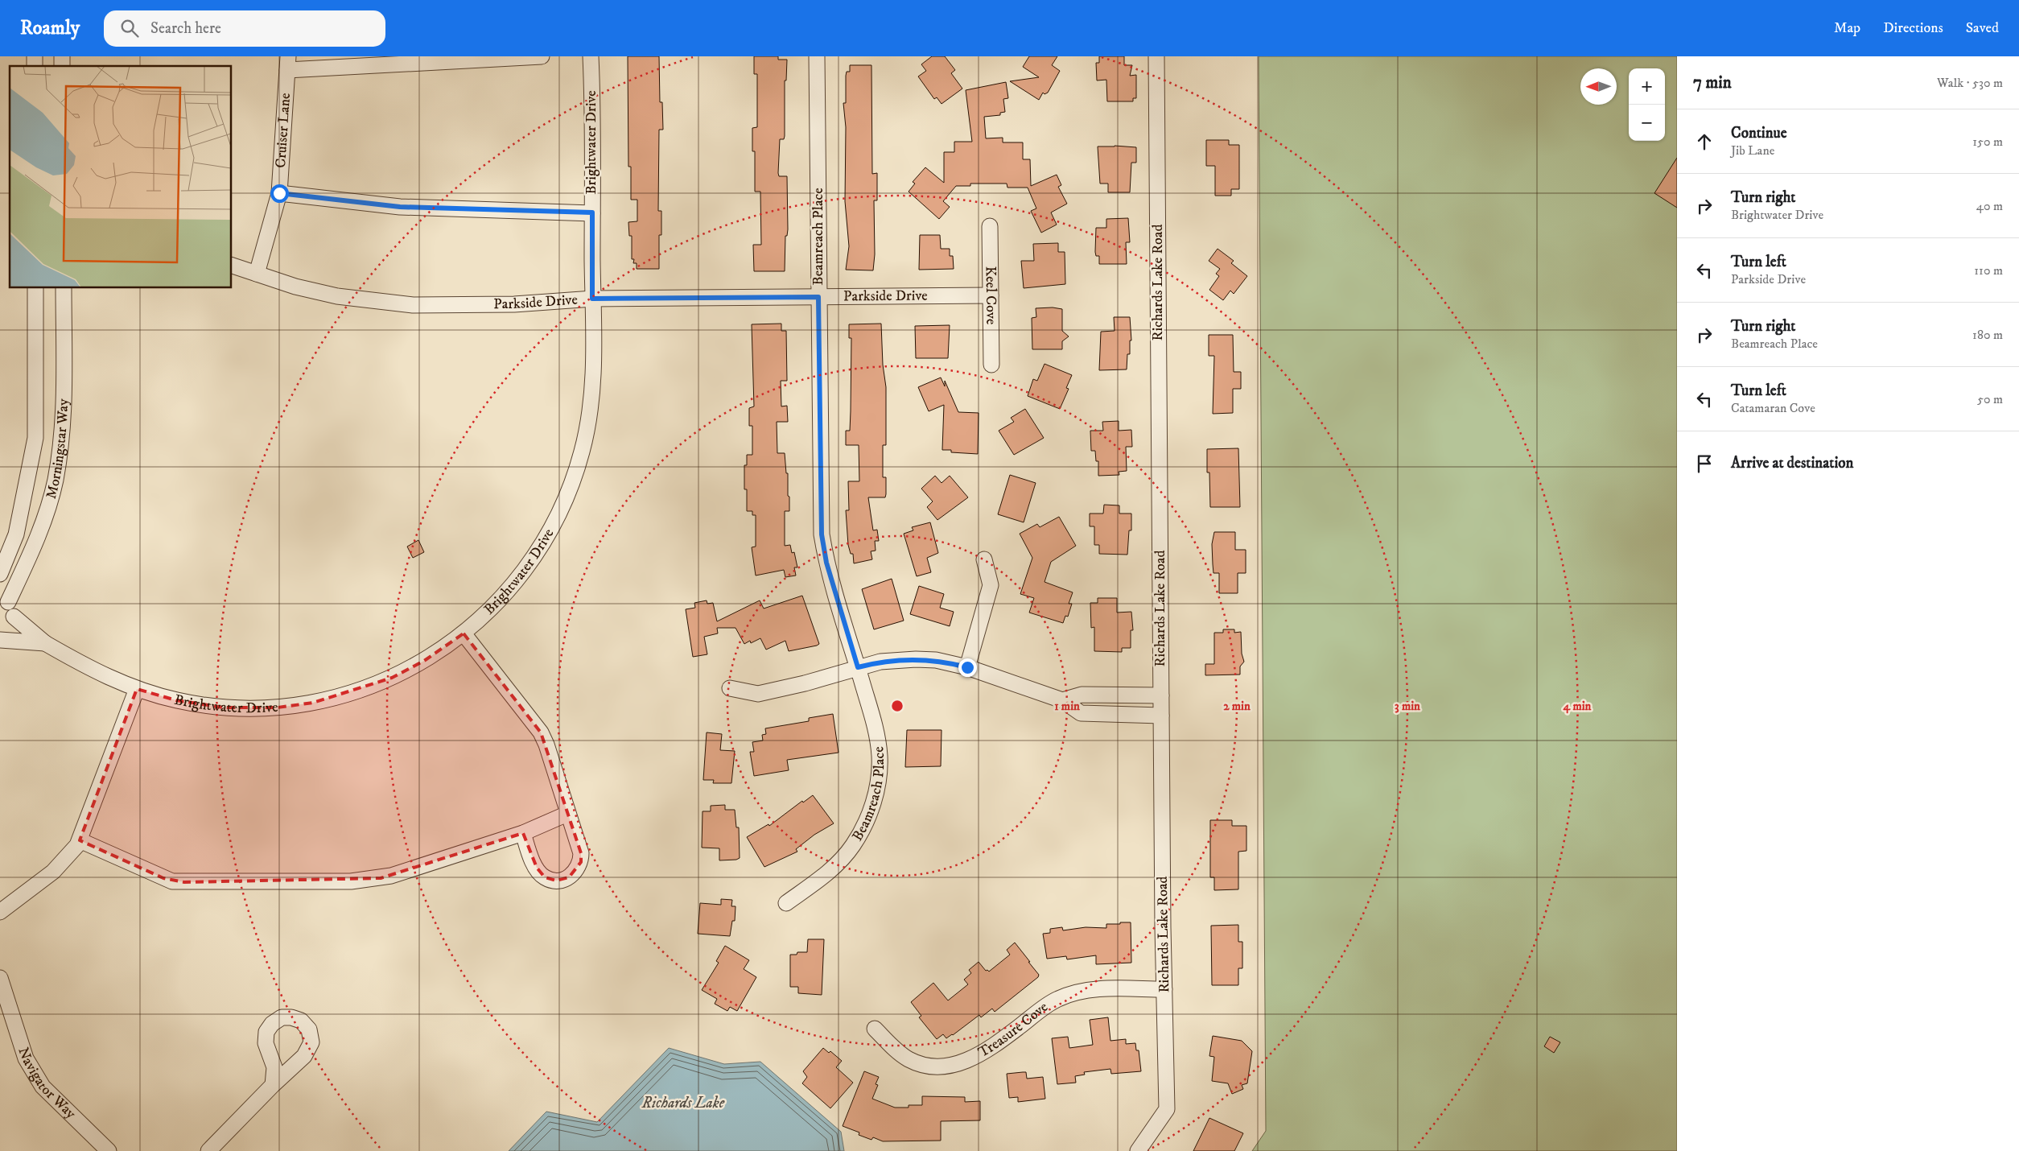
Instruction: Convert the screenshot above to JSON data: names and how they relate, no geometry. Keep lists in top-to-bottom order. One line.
{"streets":{"street":["Cruiser Lane","Brightwater Drive","Beamreach Place","Richards Lake Road","Keel Cove","Parkside Drive","Morningstar Way","Treasure Cove","Navigator Way"]},"crossings":[["Cruiser Lane","Parkside Drive"],["Brightwater Drive","Parkside Drive"],["Beamreach Place","Parkside Drive"],["Richards Lake Road","Treasure Cove"],["Keel Cove","Parkside Drive"]],"water":["Richards Lake"],"north":"left","page":{"header":"Roamly","search":"Search here","nav":["Map","Directions","Saved"],"heading":["7 min","Walk · 530 m"],"map_buttons":["+","−"],"list":[["Continue","Jib Lane","150 m"],["Turn right","Brightwater Drive","40 m"],["Turn left","Parkside Drive","110 m"],["Turn right","Beamreach Place","180 m"],["Turn left","Catamaran Cove","50 m"],"Arrive at destination"]},"rings":["1 min","2 min","3 min","4 min"]}
